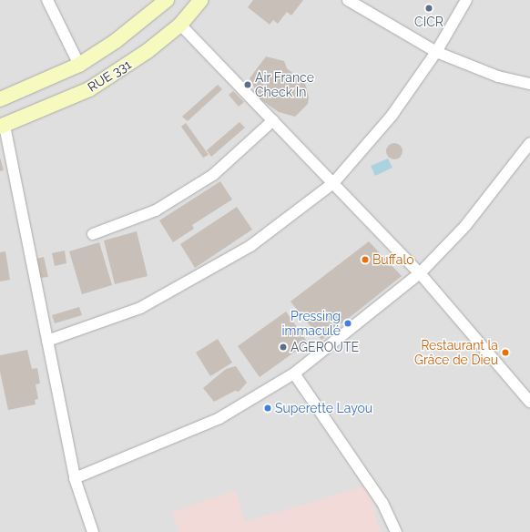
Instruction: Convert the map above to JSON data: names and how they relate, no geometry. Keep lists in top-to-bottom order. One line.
{"streets":{"street":["RUE 331"]},"places":["CICR","Air France Check In","Buffalo","Pressing immaculé","AGEROUTE","Restaurant la Grâce de Dieu","Superette Layou"]}
